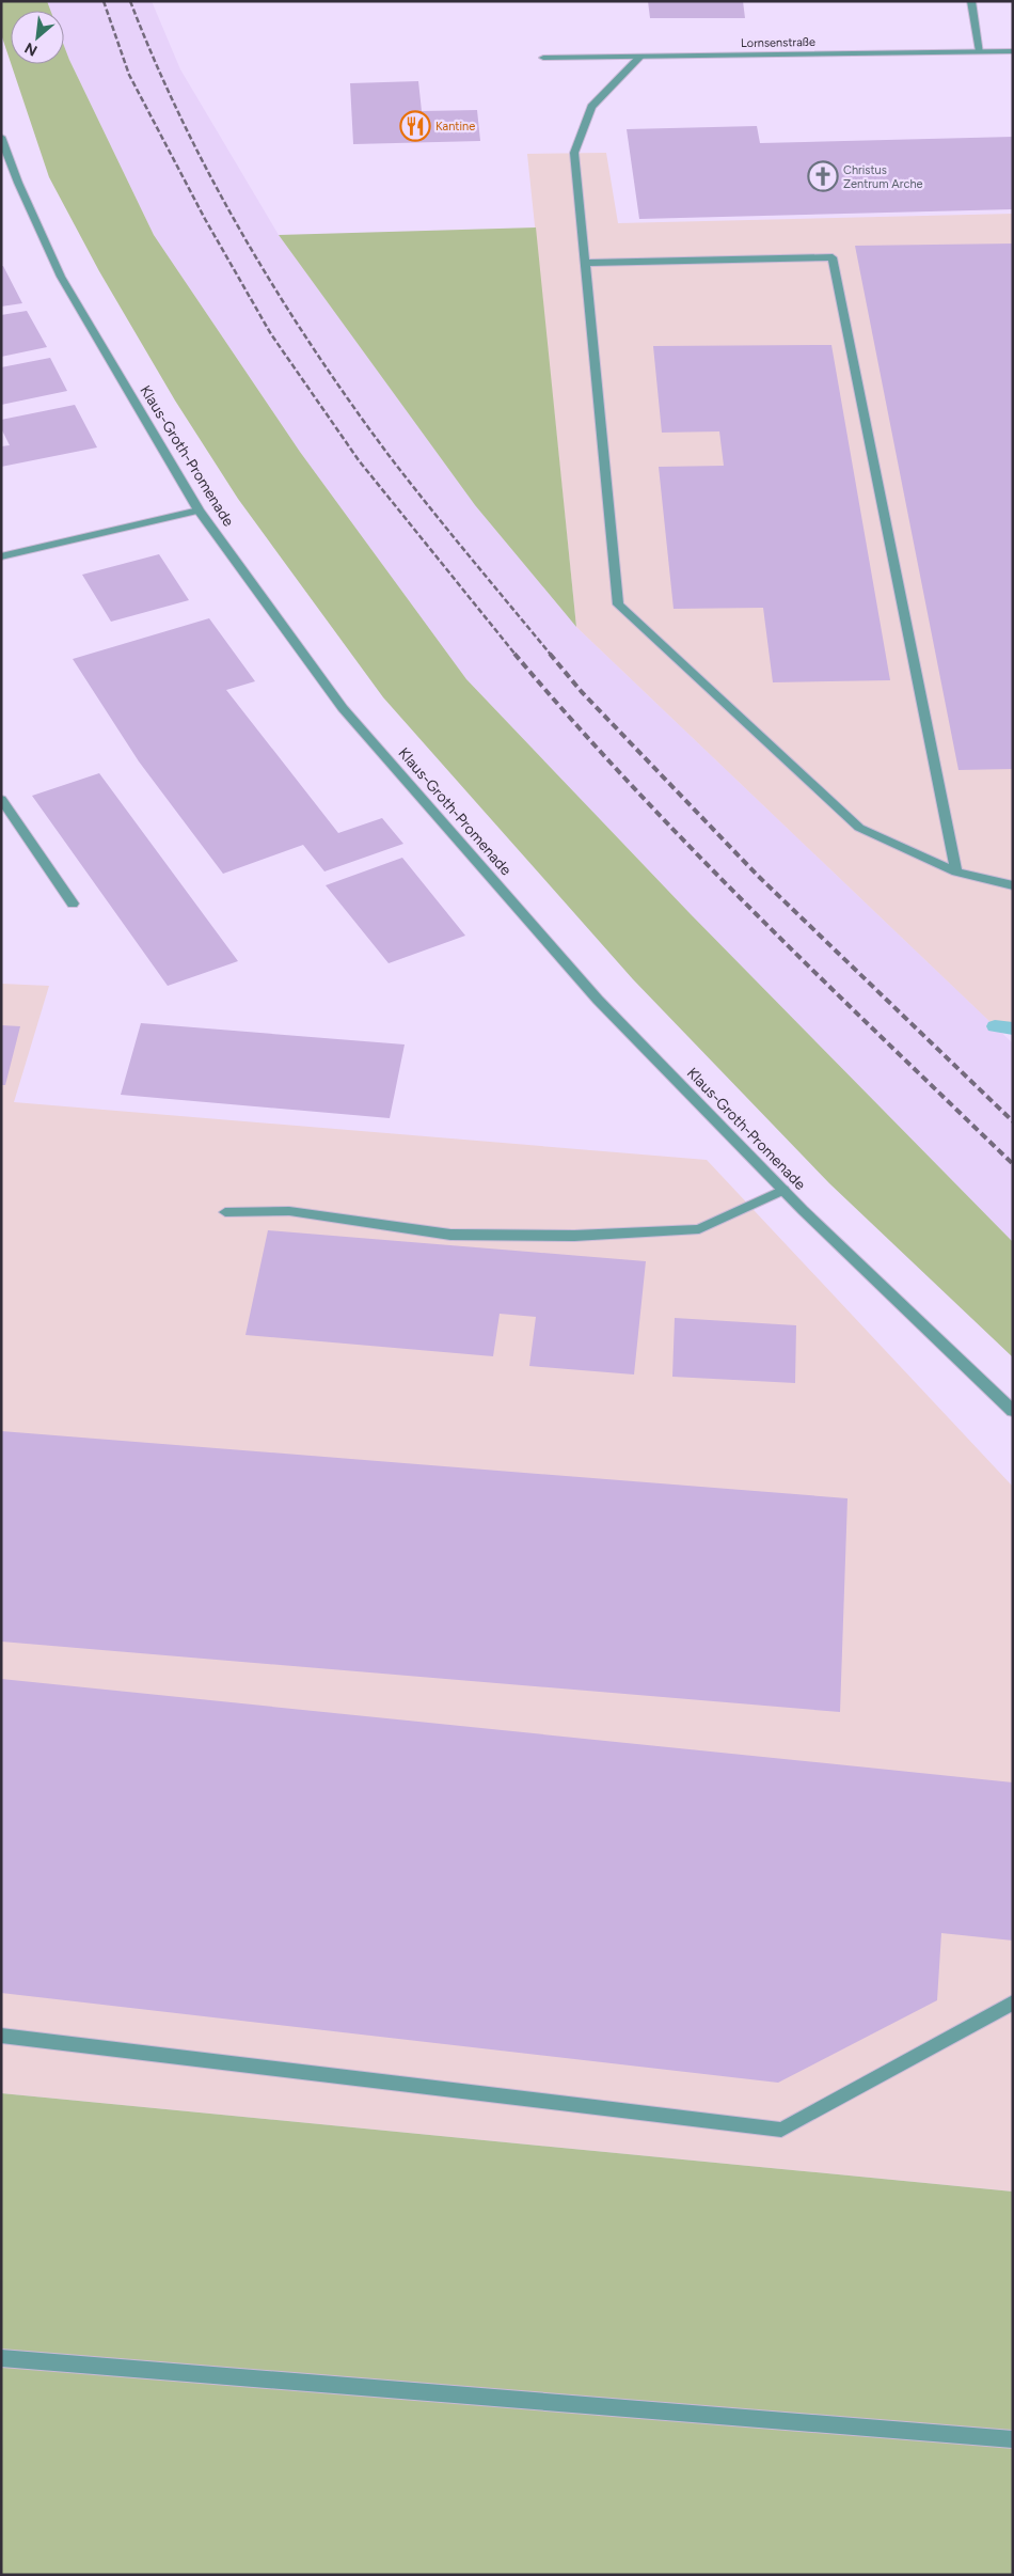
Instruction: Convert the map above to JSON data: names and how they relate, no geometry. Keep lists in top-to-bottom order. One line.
{"streets":{"street":["Lornsenstraße","Klaus-Groth-Promenade"]},"places":{"restaurant":["Kantine"],"church":["Christus Zentrum Arche"]},"north":"bottom left"}
